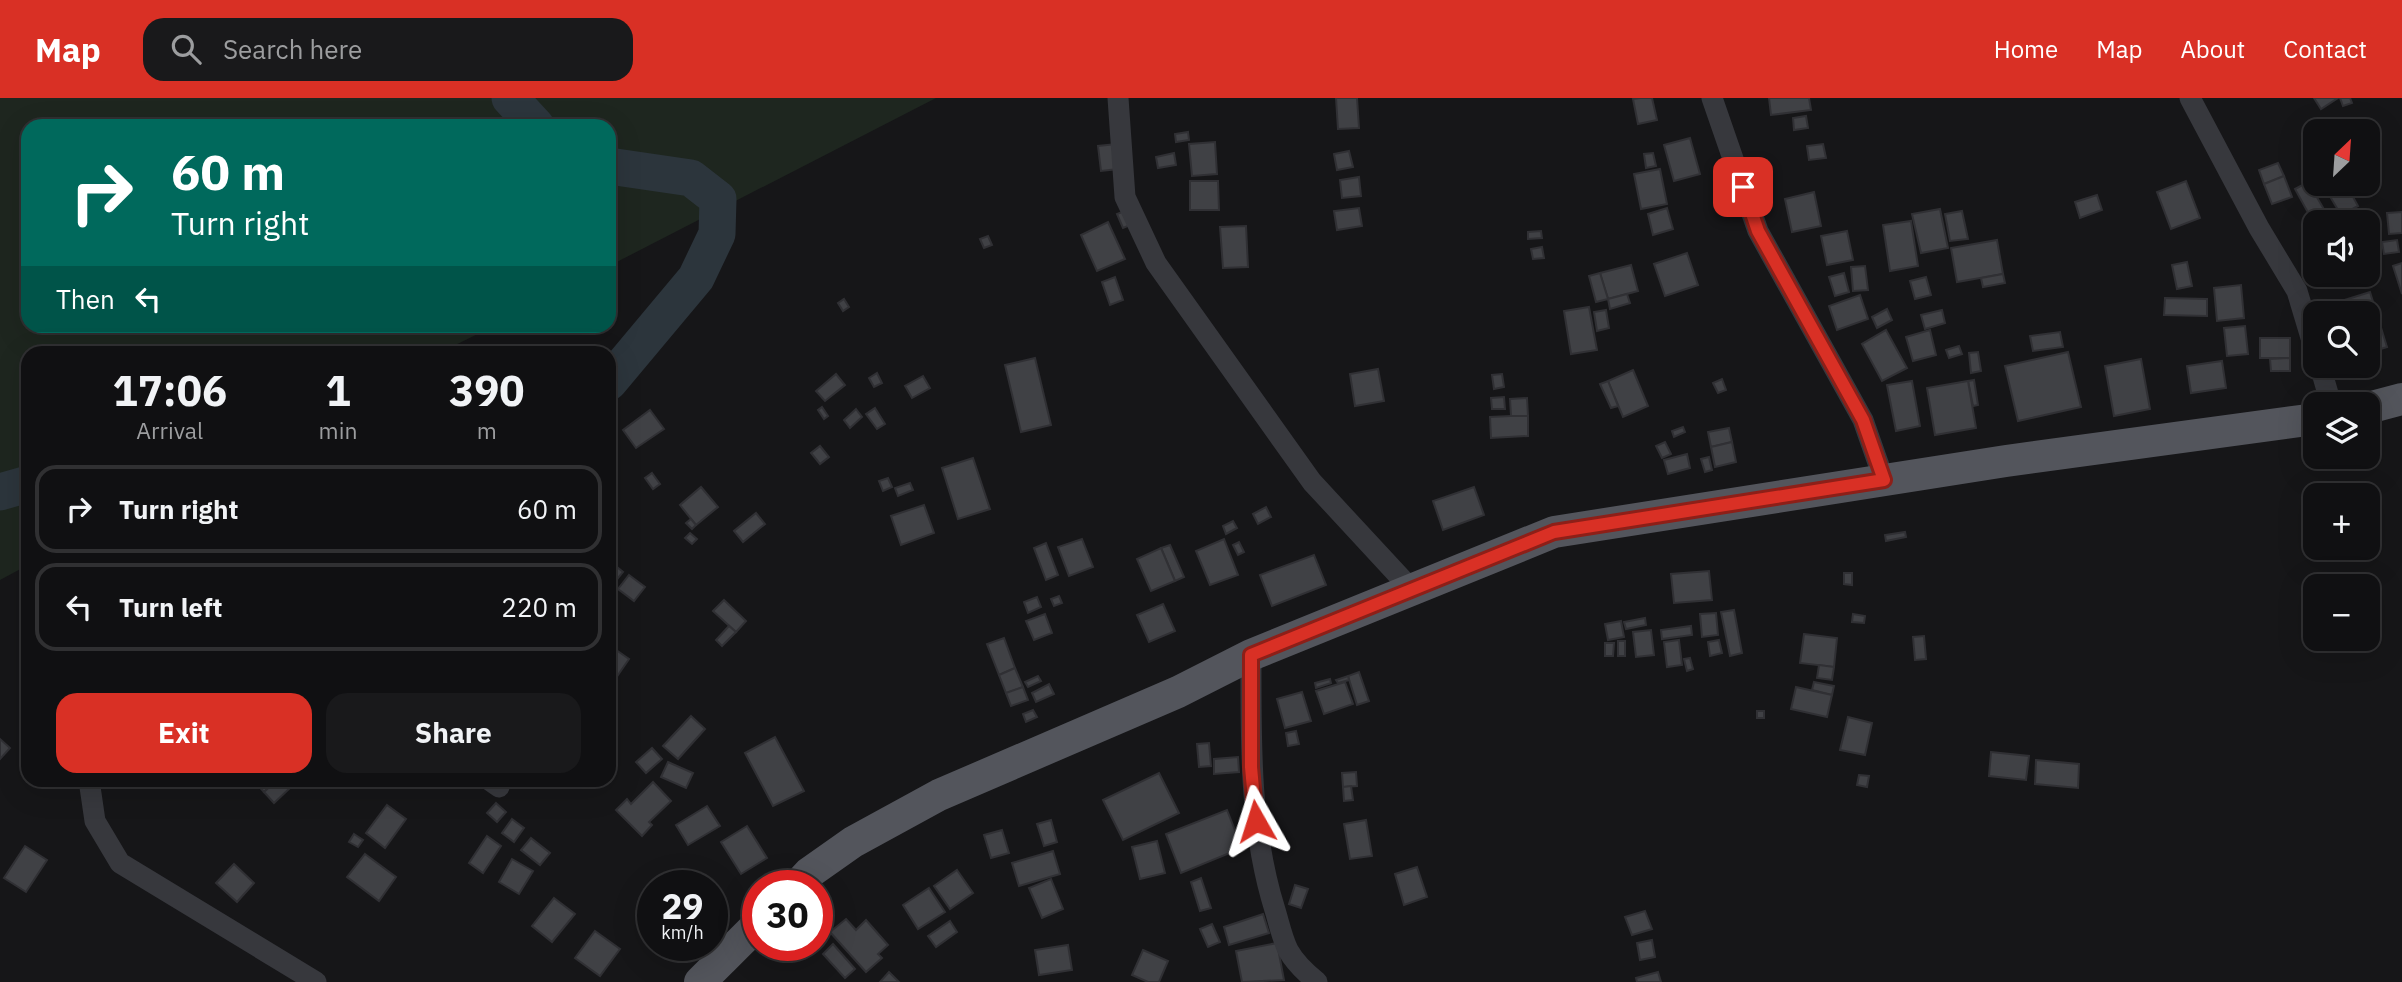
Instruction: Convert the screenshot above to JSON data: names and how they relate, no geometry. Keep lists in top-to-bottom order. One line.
{"north":"top right","page":{"header":"Map","search":"Search here","nav":["Home","Map","About","Contact"],"map_buttons":["+","−"],"turn":["60 m","Turn right"],"then":"Then","eta":["17:06","Arrival","1","min","390","m"],"list":[{"name":"Turn right","value":"60 m"},{"name":"Turn left","value":"220 m"}],"buttons":["Exit","Share"],"speed":"29 km/h","limit":"30"}}
